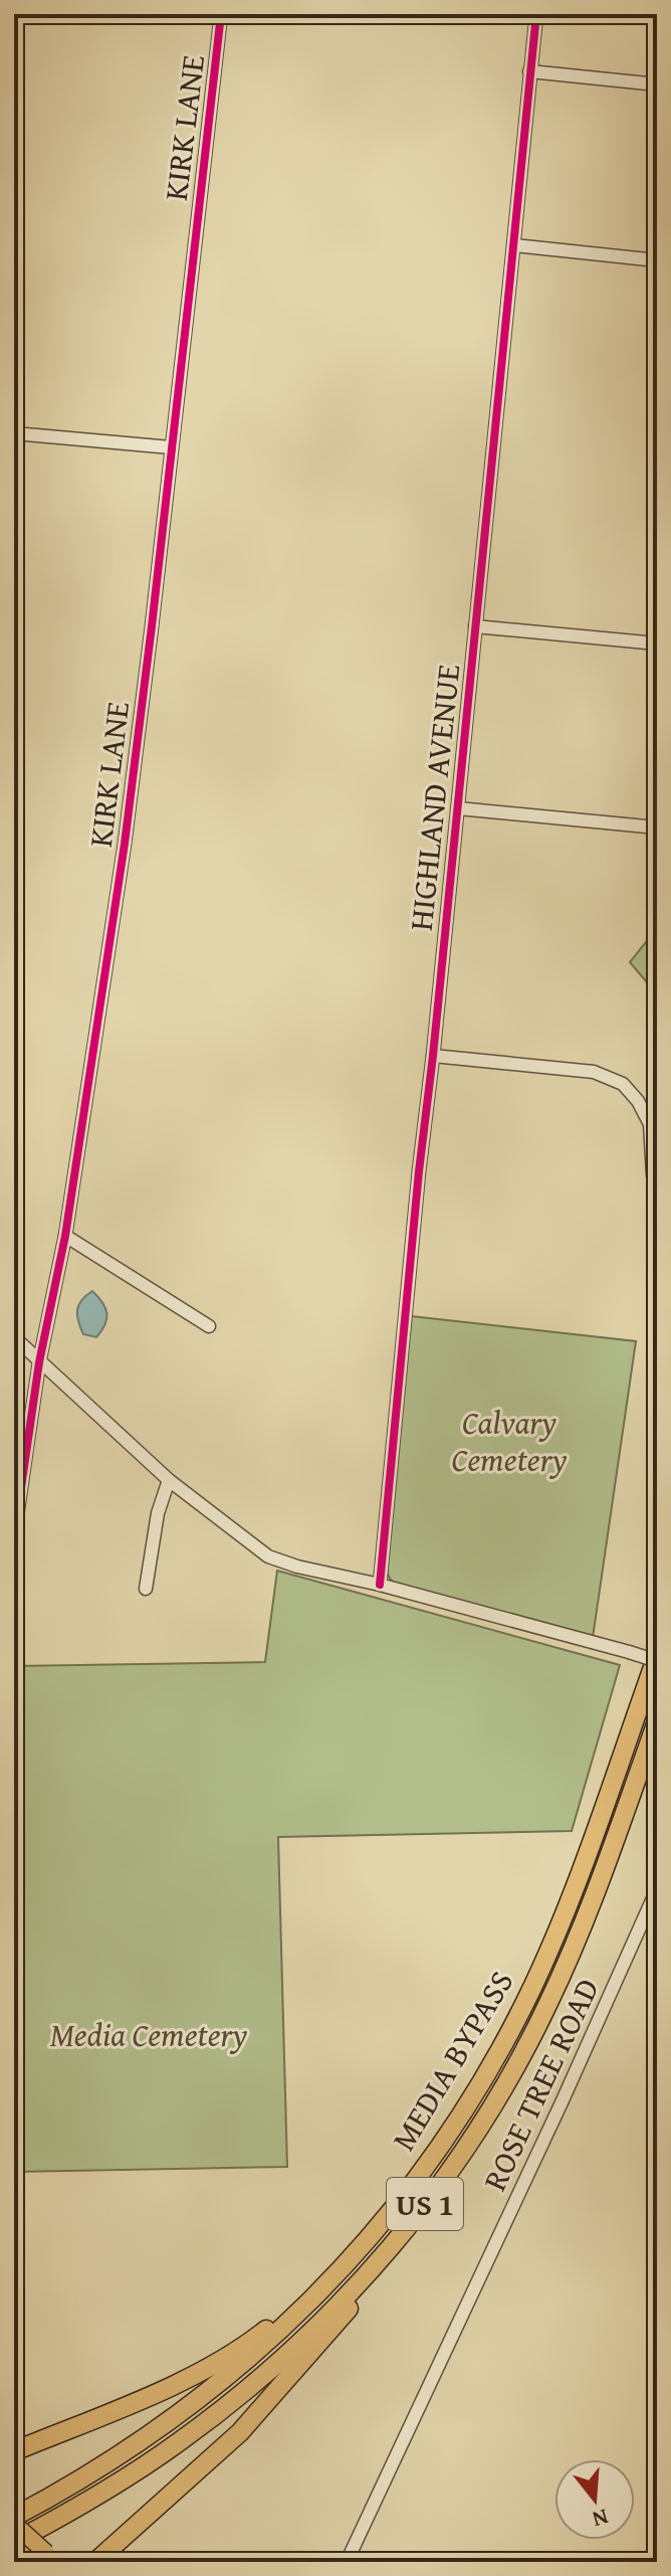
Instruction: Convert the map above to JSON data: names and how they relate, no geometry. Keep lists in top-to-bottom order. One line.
{"streets":{"highway":["MEDIA BYPASS","US 1"],"street":["KIRK LANE","HIGHLAND AVENUE","ROSE TREE ROAD"]},"parks":["Calvary Cemetery","Media Cemetery"],"north":"bottom"}
